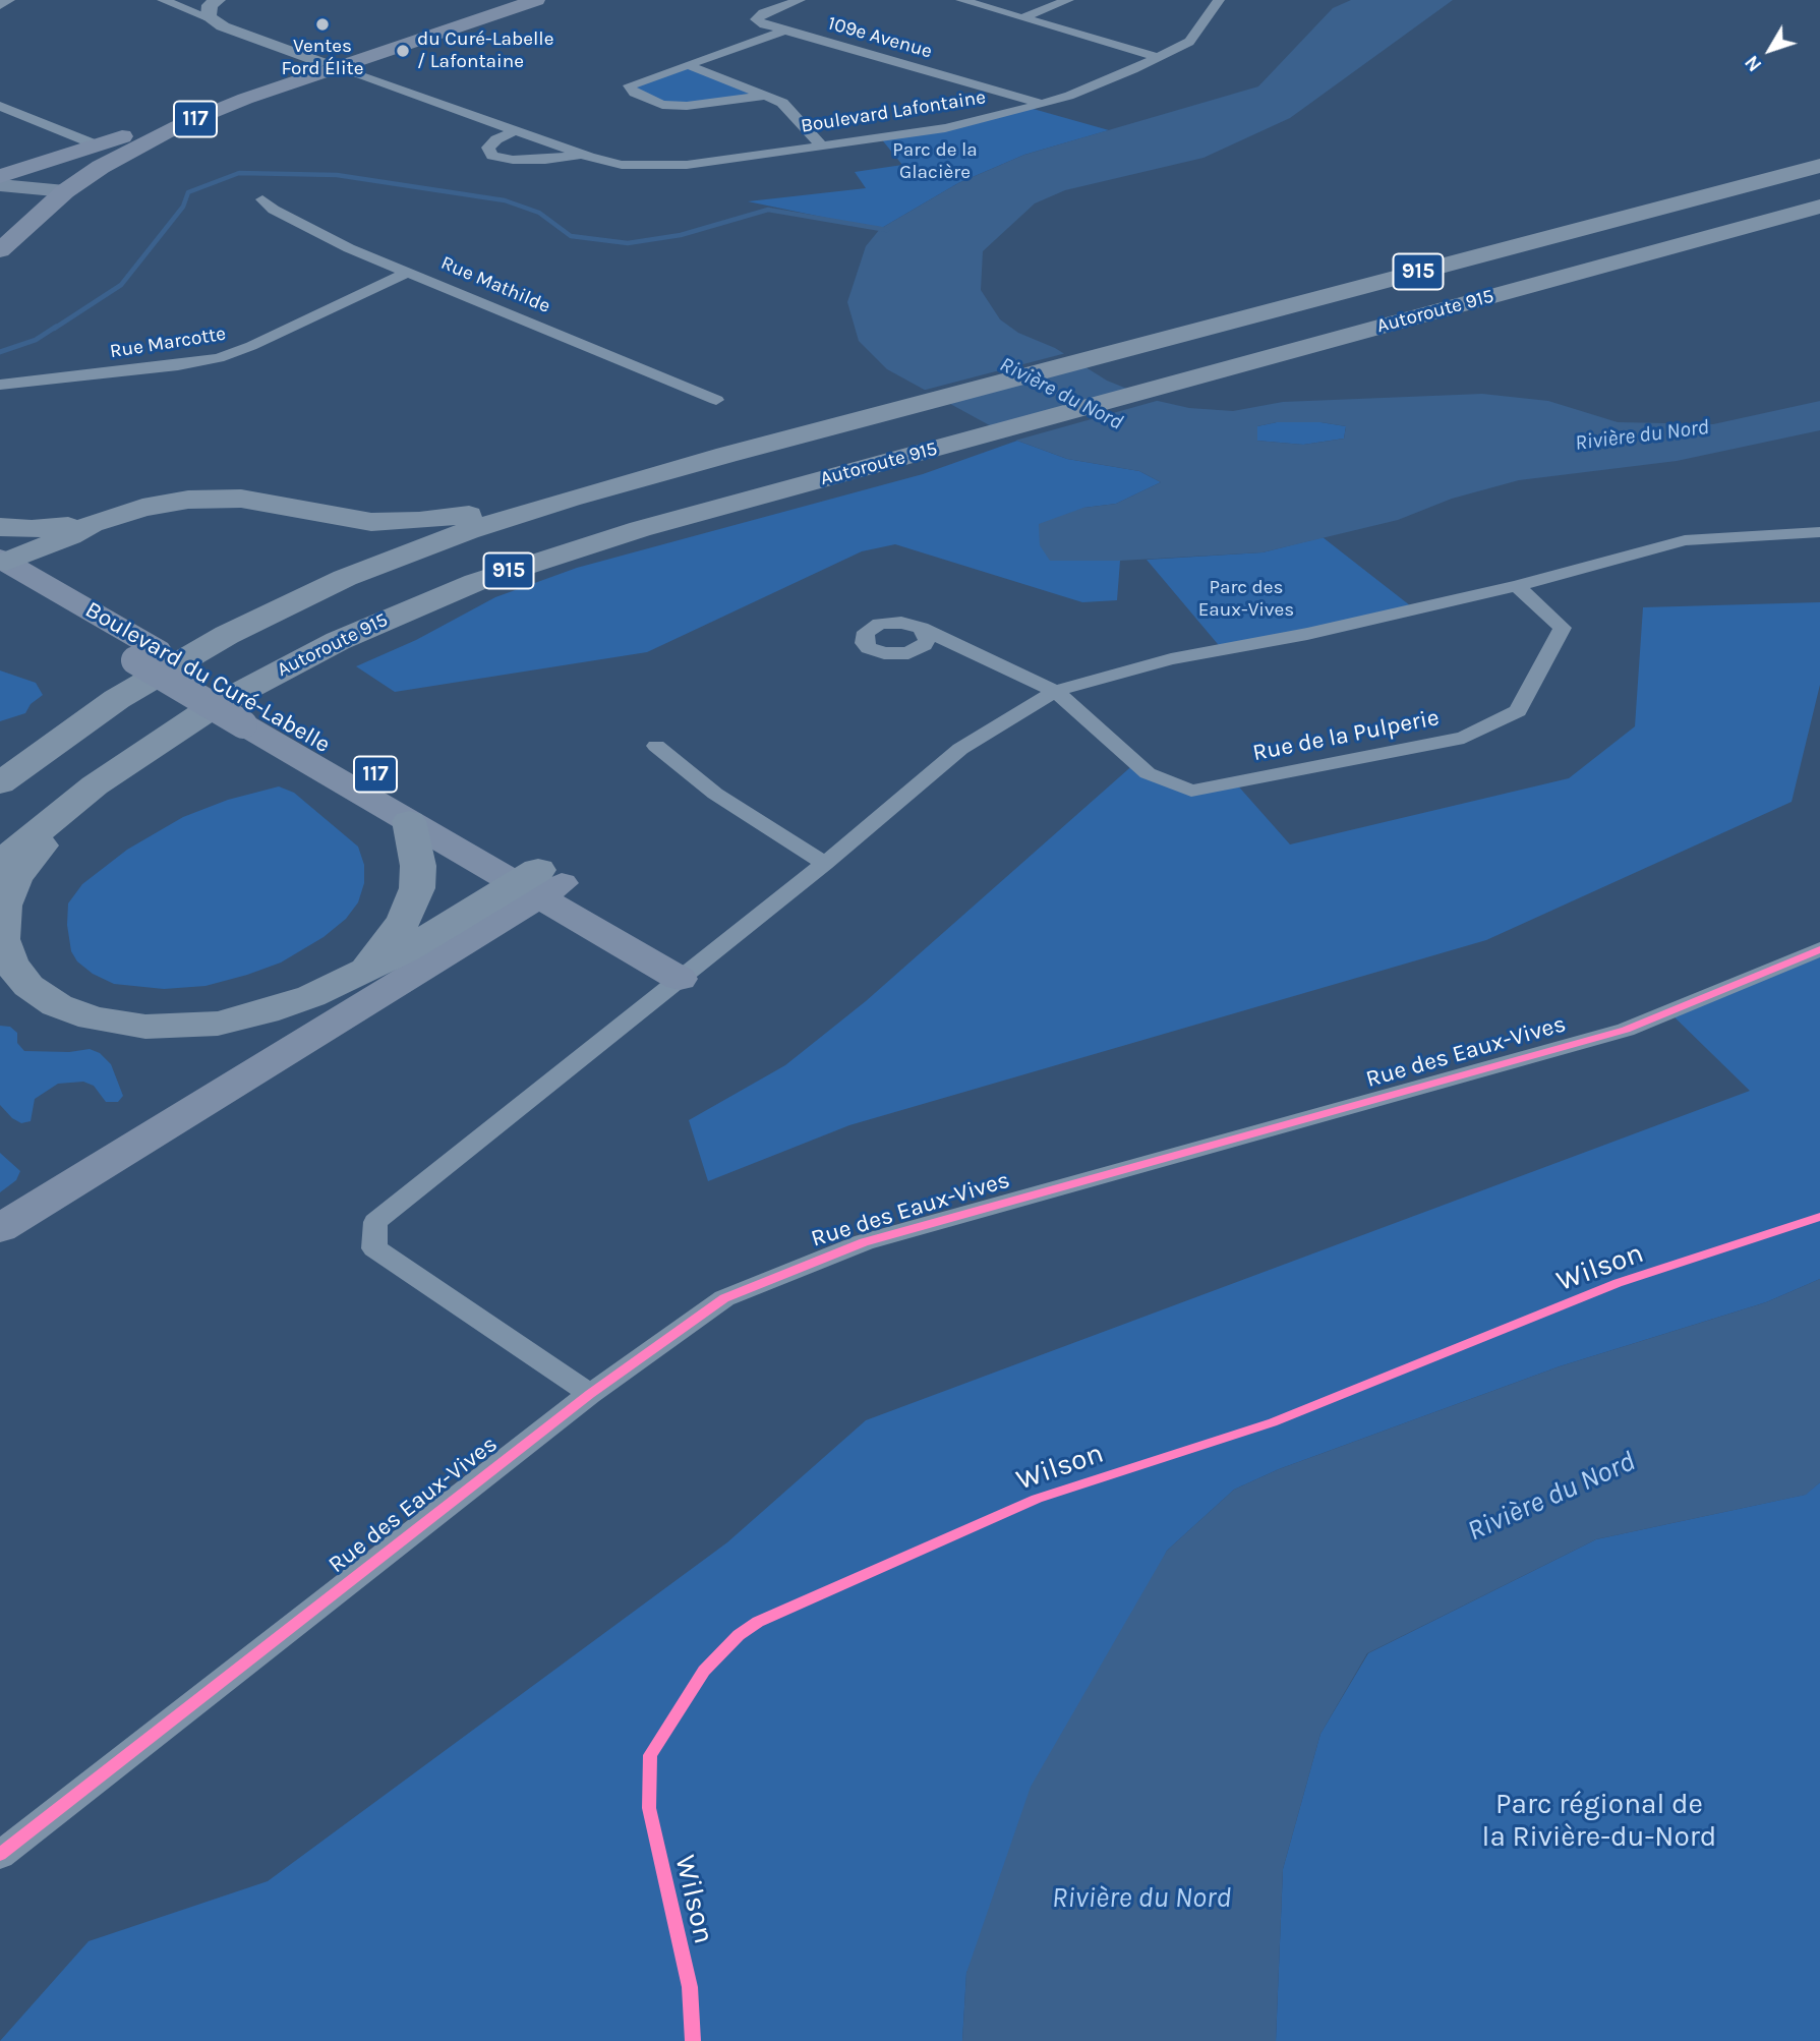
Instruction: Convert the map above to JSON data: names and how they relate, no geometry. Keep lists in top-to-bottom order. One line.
{"streets":{"highway":["915","Autoroute 915"],"main road":["117","Boulevard du Curé-Labelle"],"street":["109e Avenue","Boulevard Lafontaine","Rue Mathilde","Rue Marcotte","Rue de la Pulperie","Rue des Eaux-Vives"],"cycle path":["Wilson"]},"crossings":[["109e Avenue","Boulevard Lafontaine"],["Boulevard Lafontaine","117"],["117","Boulevard du Curé-Labelle"],["Rue Mathilde","Rue Marcotte"]],"water":["Rivière du Nord"],"parks":["Parc de la Glacière","Parc des Eaux-Vives","Parc régional de la Rivière-du-Nord"],"places":["Ventes Ford Élite","du Curé-Labelle / Lafontaine"],"north":"bottom left"}
